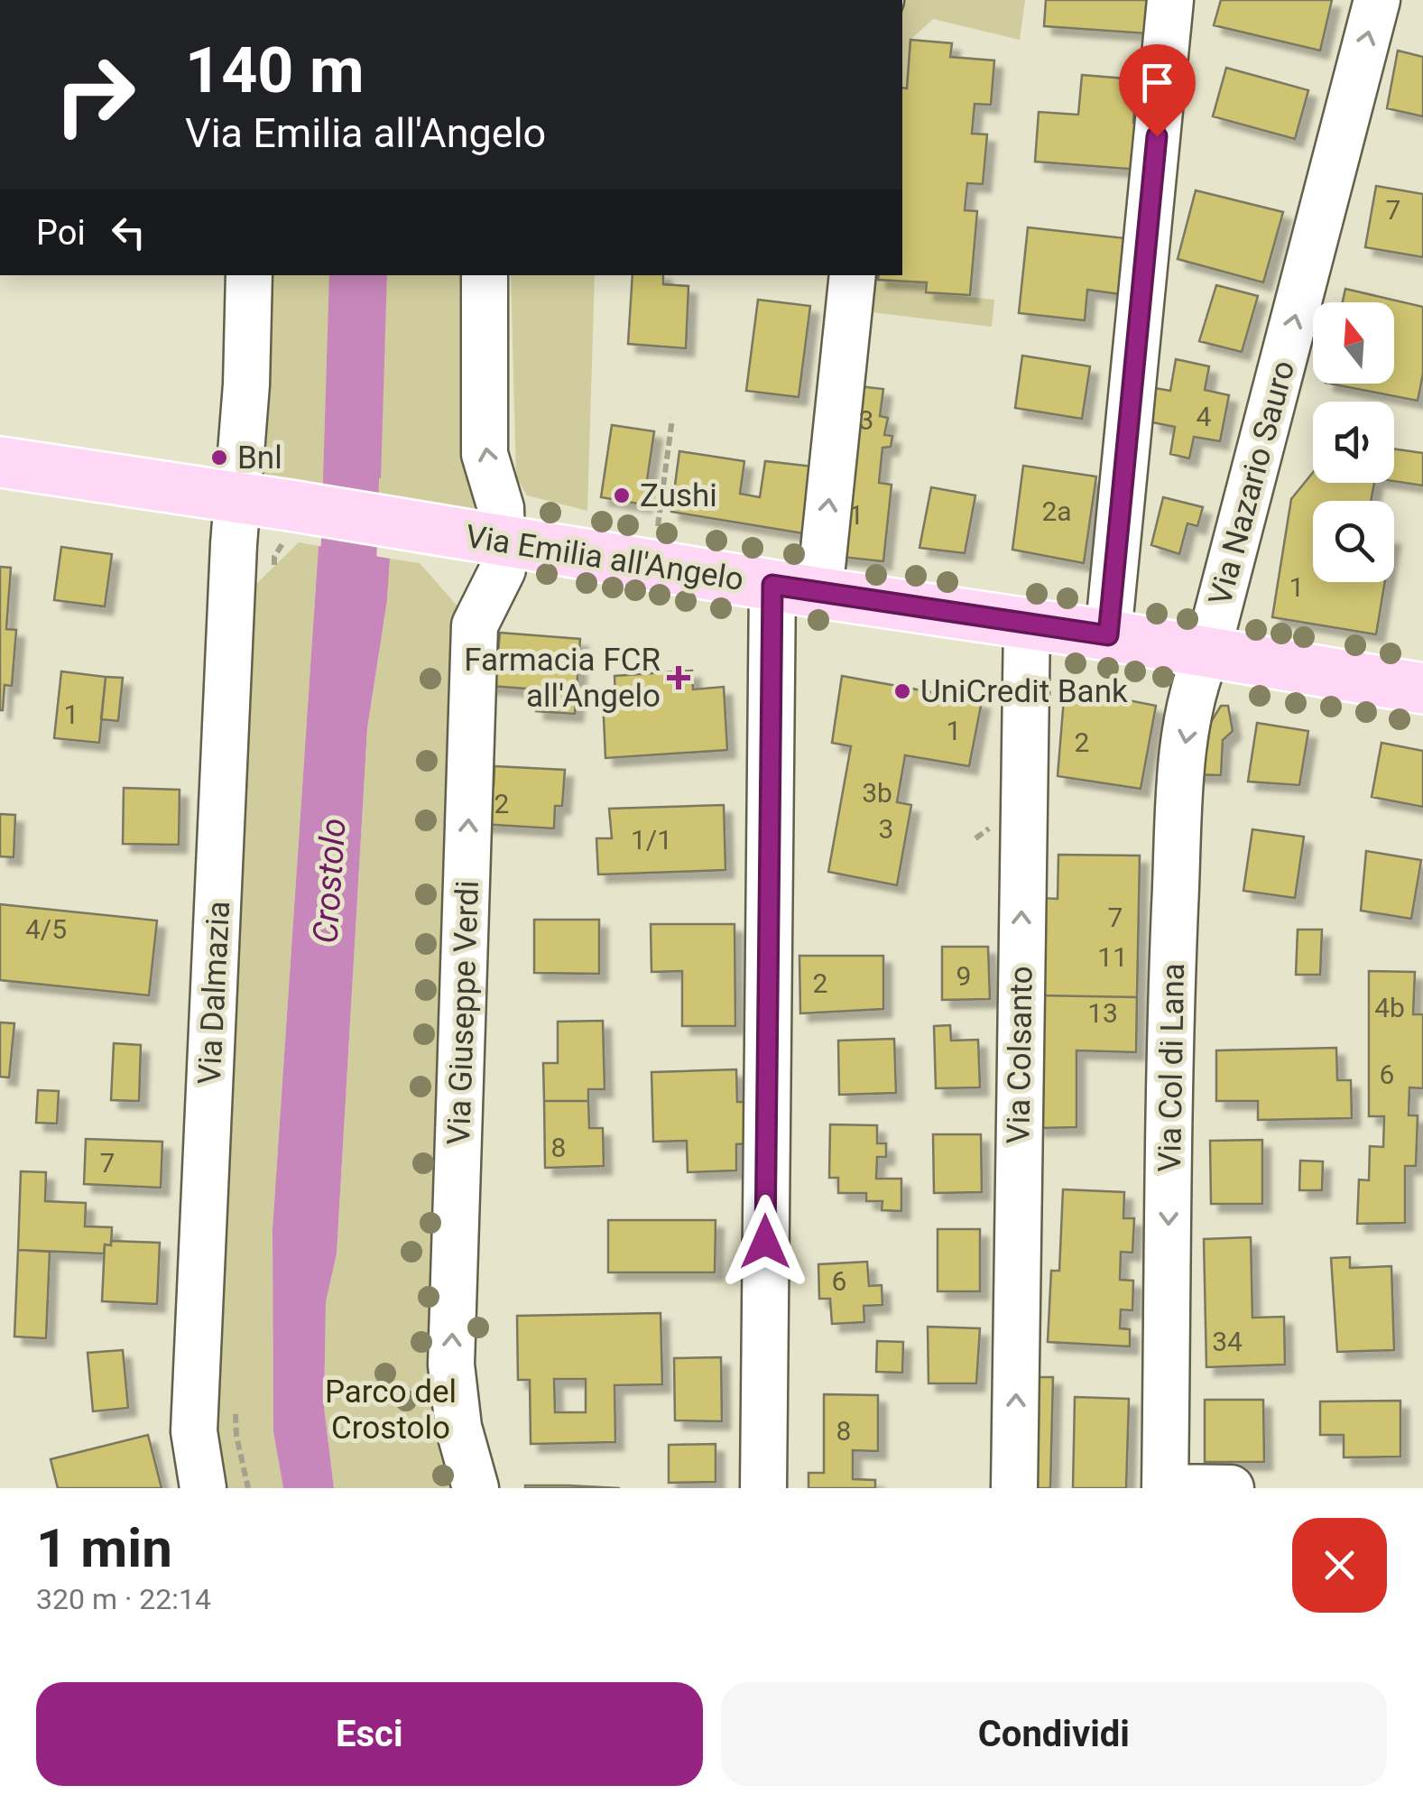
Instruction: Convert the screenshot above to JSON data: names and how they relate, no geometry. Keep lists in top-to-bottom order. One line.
{"streets":{"main road":["Via Emilia all'Angelo"],"street":["Via Nazario Sauro","Via Dalmazia","Via Giuseppe Verdi","Via Colsanto","Via Col di Lana"]},"crossings":[["Via Nazario Sauro","Via Emilia all'Angelo"],["Via Nazario Sauro","Via Col di Lana"],["Via Emilia all'Angelo","Via Dalmazia"],["Via Emilia all'Angelo","Via Giuseppe Verdi"],["Via Emilia all'Angelo","Via Colsanto"],["Via Emilia all'Angelo","Via Col di Lana"]],"water":["Crostolo"],"parks":["Parco del Crostolo"],"places":{"other":["Bnl","Zushi","UniCredit Bank"],"health":["Farmacia FCR all'Angelo"]},"house_numbers":["7","4","3","2a","1","1","1","1","2","3b","2","3","1/1","7","4/5","11","9","2","4b","13","6","8","7","6","34","8"],"north":"top","page":{"turn":["140 m","Via Emilia all'Angelo"],"then":"Poi","heading":["1 min","320 m · 22:14"],"buttons":["Esci","Condividi"]}}
